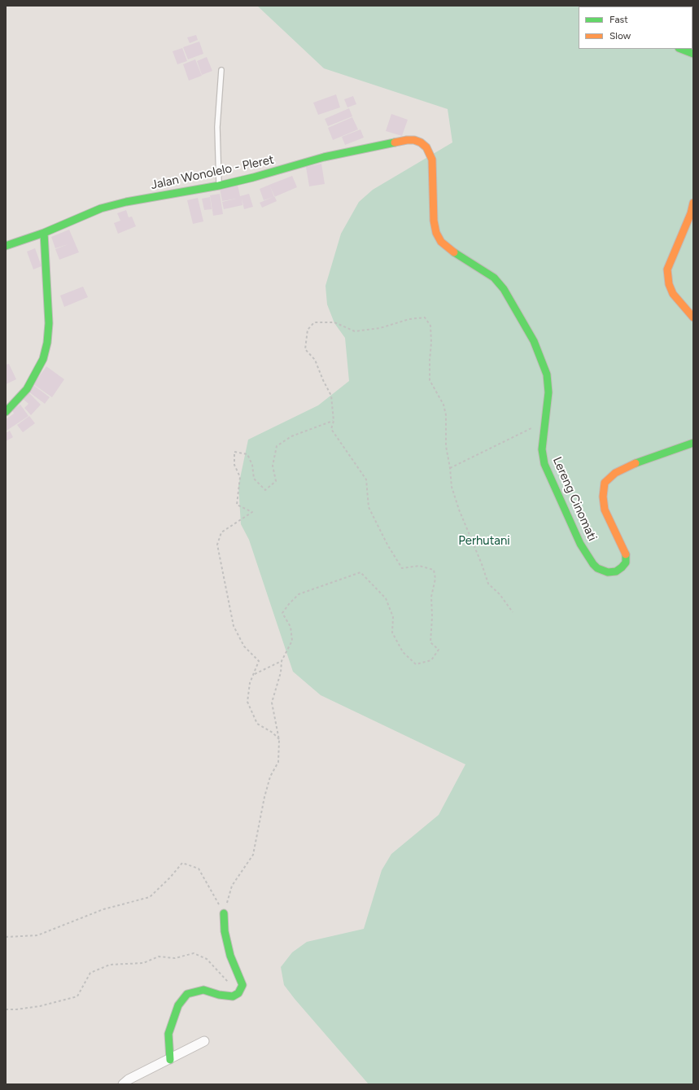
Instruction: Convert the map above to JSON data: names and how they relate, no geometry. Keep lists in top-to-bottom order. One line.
{"streets":{"main road":["Jalan Wonolelo - Pleret","Lereng Cinomati"]},"crossings":[["Jalan Wonolelo - Pleret","Lereng Cinomati"]],"parks":["Perhutani"],"legend":["Fast","Slow"]}
